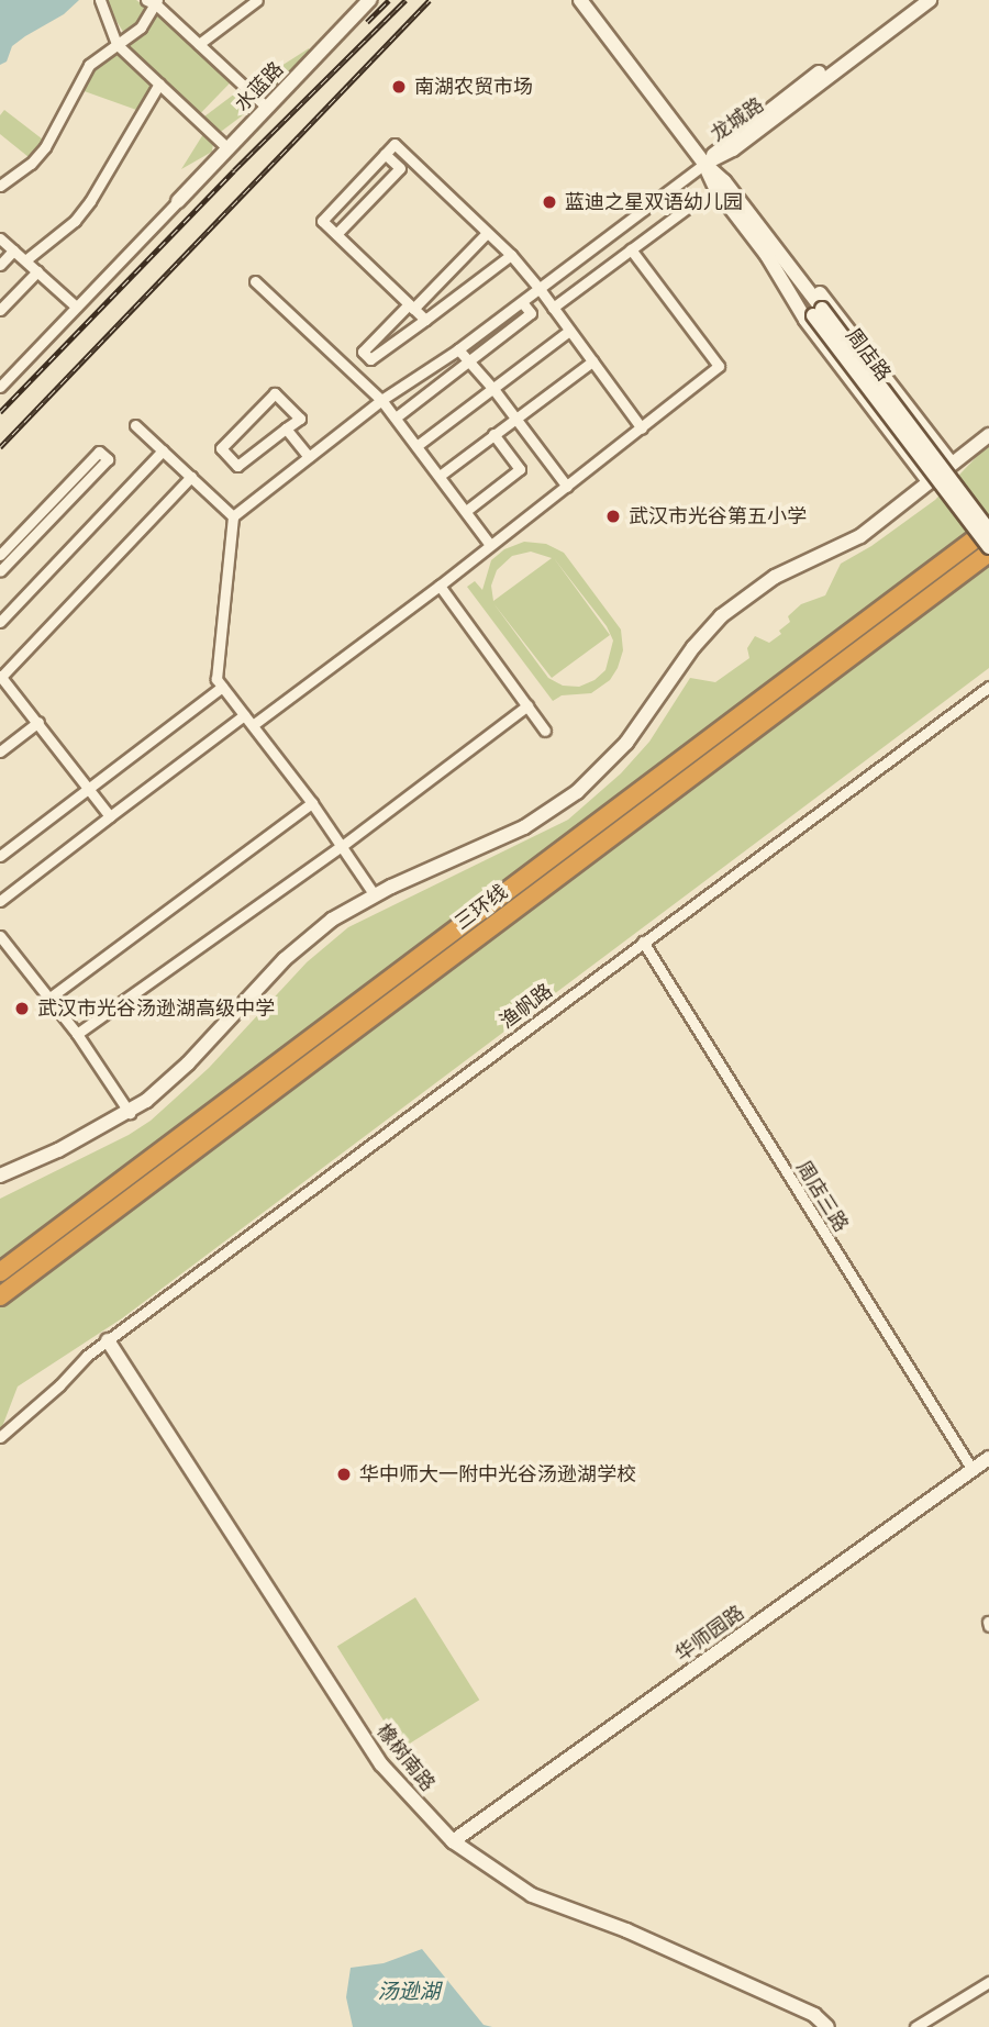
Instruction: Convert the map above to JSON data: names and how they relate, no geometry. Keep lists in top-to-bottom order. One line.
{"streets":{"highway":["三环线"],"street":["水蓝路","龙城路","周店路","渔帆路","周店三路","华师园路","橡树南路"]},"crossings":[["龙城路","周店路"],["周店路","三环线"],["渔帆路","周店三路"],["渔帆路","橡树南路"],["周店三路","华师园路"],["华师园路","橡树南路"]],"water":["汤逊湖"],"places":["南湖农贸市场","蓝迪之星双语幼儿园","武汉市光谷第五小学","武汉市光谷汤逊湖高级中学","华中师大一附中光谷汤逊湖学校"]}
